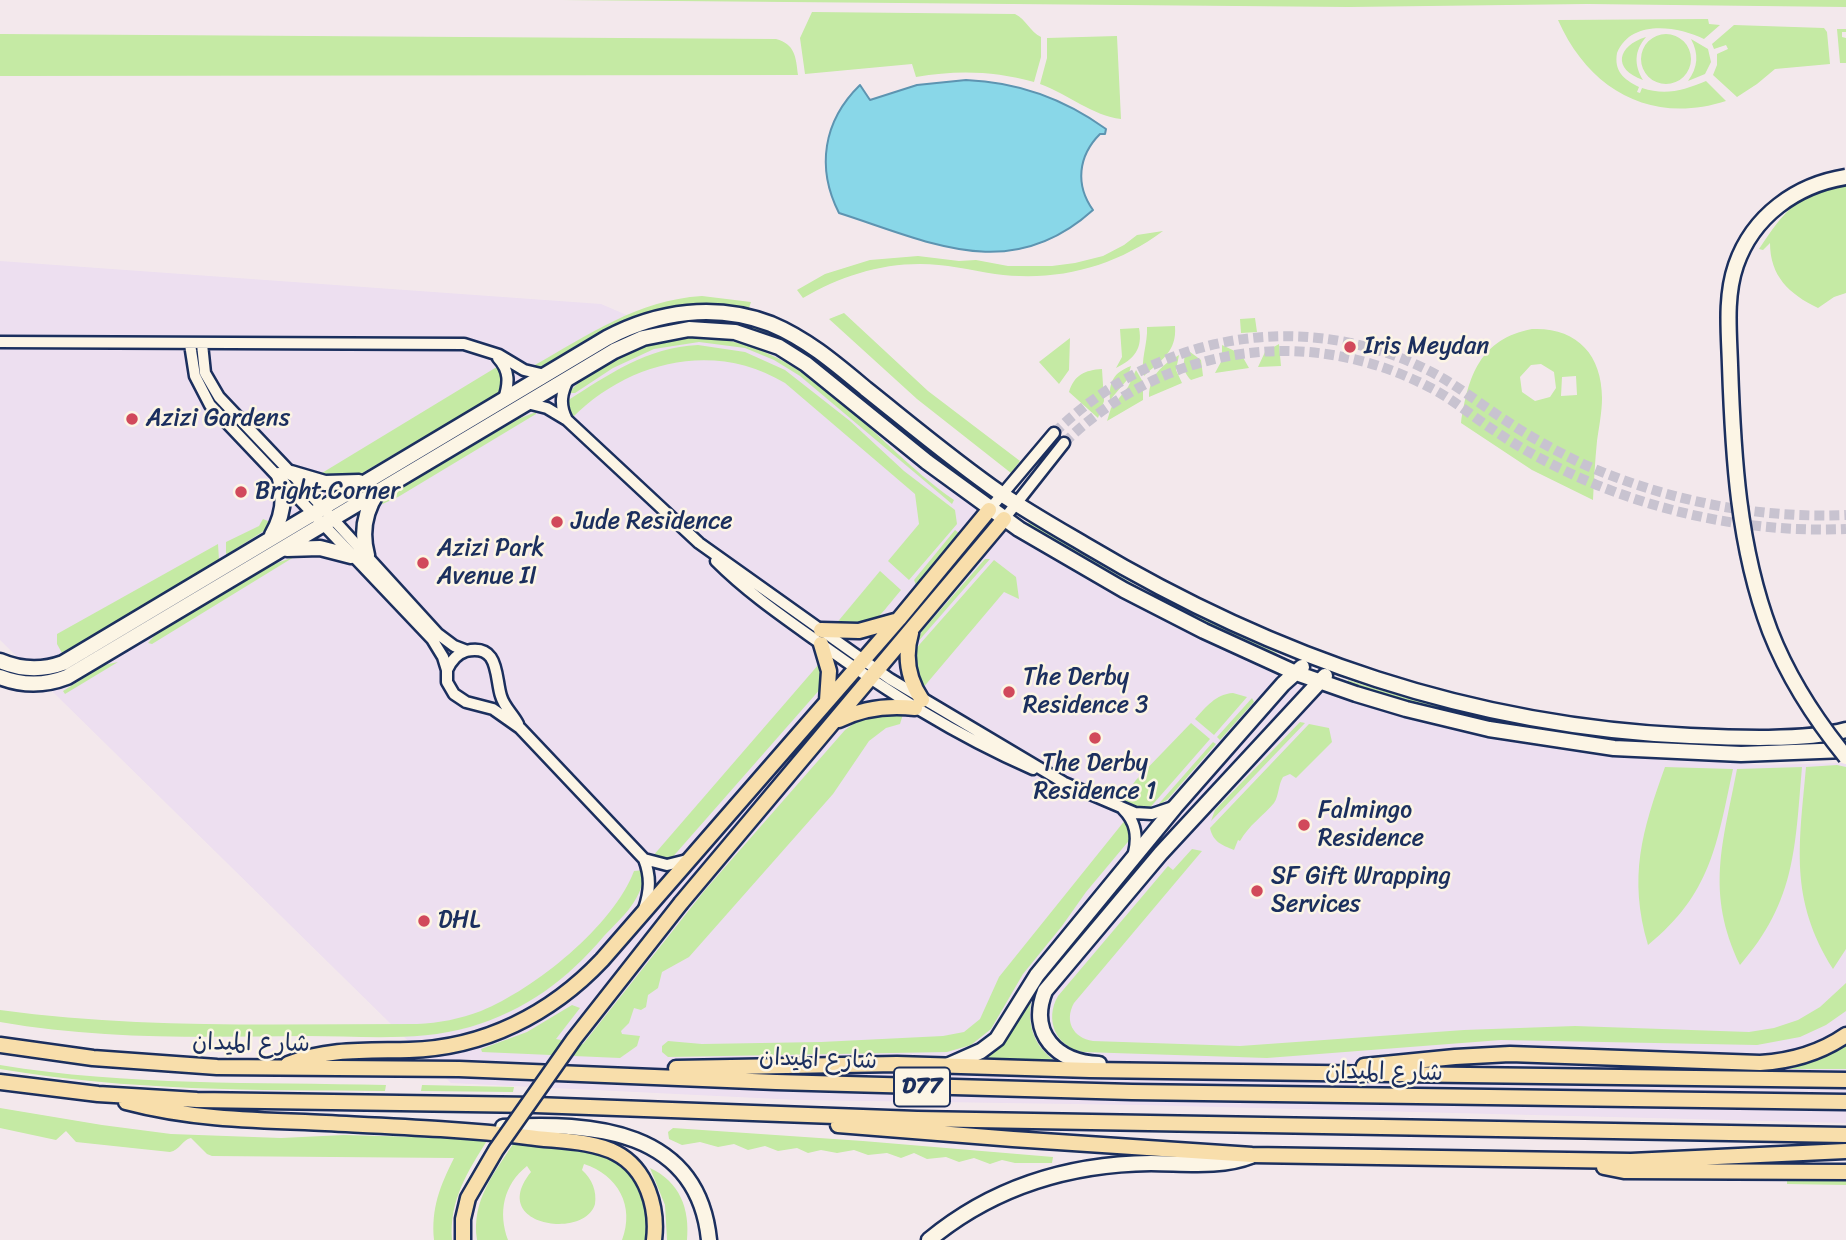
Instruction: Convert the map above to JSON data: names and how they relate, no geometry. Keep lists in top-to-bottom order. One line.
{"streets":{"main road":["شارع الميدان","D77"]},"places":["Iris Meydan","Azizi Gardens","Bright Corner","Jude Residence","Azizi Park Avenue II","The Derby Residence 3","The Derby Residence 1","Falmingo Residence","SF Gift Wrapping Services","DHL"]}
